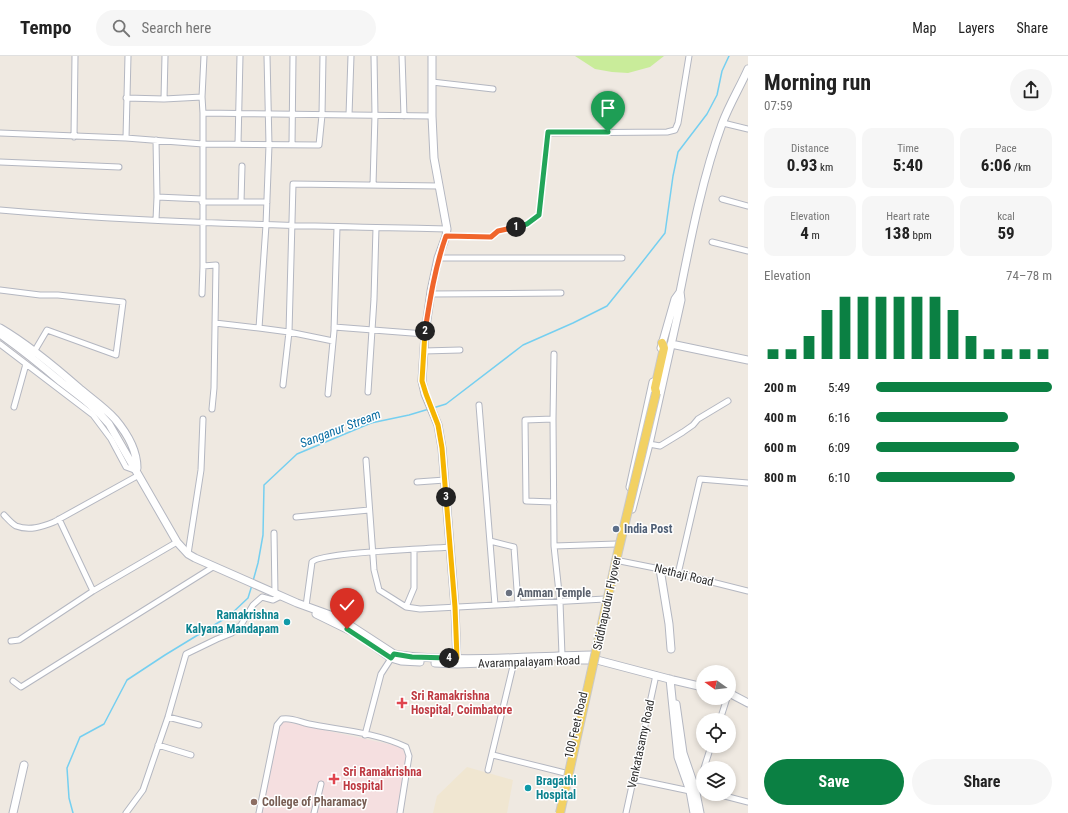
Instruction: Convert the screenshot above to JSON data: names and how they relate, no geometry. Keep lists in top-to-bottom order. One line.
{"streets":{"main road":["Siddhapudur Flyover"],"street":["Nethaji Road","Avarampalayam Road","100 Feet Road","Venkatasamy Road"]},"crossings":[["Avarampalayam Road","100 Feet Road"],["Avarampalayam Road","Venkatasamy Road"]],"water":["Sanganur Stream"],"places":{"other":["India Post","Amman Temple","Ramakrishna Kalyana Mandapam","Bragathi Hospital","College of Pharamacy"],"health":["Sri Ramakrishna Hospital, Coimbatore","Sri Ramakrishna Hospital"]},"north":"left","page":{"header":"Tempo","search":"Search here","nav":["Map","Layers","Share"],"heading":["Morning run","07:59"],"stats":[["Distance","0.93 km"],["Time","5:40"],["Pace","6:06 /km"],["Elevation","4 m"],["Heart rate","138 bpm"],["kcal","59"]],"pins":["1","2","3","4"],"chart":["Elevation","74–78 m"],"list":[{"name":"200 m","note":"5:49"},{"name":"400 m","note":"6:16"},{"name":"600 m","note":"6:09"},{"name":"800 m","note":"6:10"}],"buttons":["Save","Share"]}}
